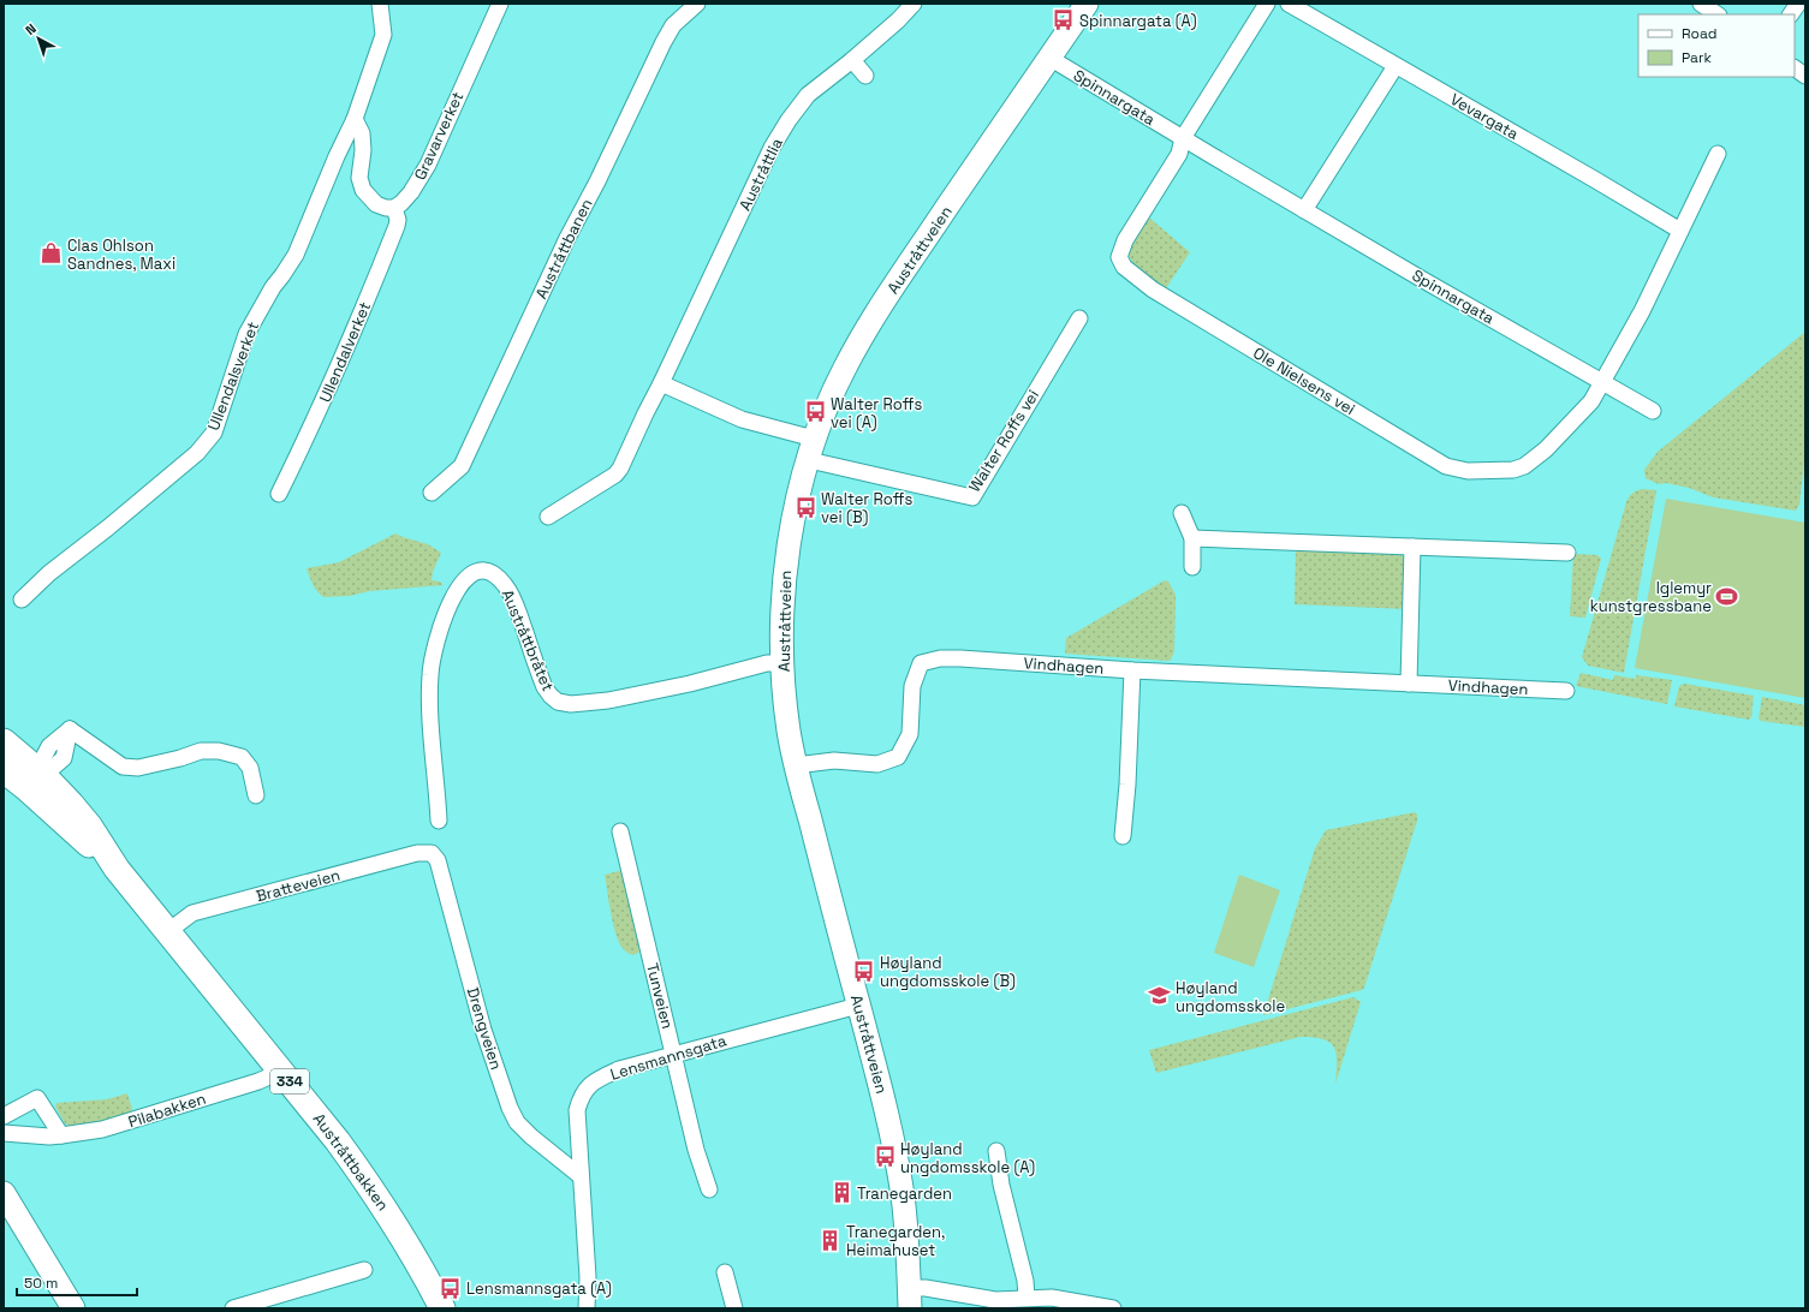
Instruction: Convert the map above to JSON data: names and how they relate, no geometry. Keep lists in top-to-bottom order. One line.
{"streets":{"main road":["Austråttveien","334","Austråttbakken"],"street":["Spinnargata","Vevargata","Gravarverket","Austråttlia","Austråttbanen","Ullendalverket","Ullendalsverket","Ole Nielsens vei","Walter Roffs vei","Austråttbråtet","Vindhagen","Bratteveien","Tunveien","Drengveien","Lensmannsgata","Pilabakken"]},"crossings":[["Spinnargata","Austråttveien"],["Spinnargata","Ole Nielsens vei"],["Gravarverket","Ullendalverket"],["Austråttveien","Walter Roffs vei"],["Austråttveien","Austråttbråtet"],["Austråttveien","Vindhagen"],["Austråttveien","Lensmannsgata"],["Bratteveien","Drengveien"],["Bratteveien","Austråttbakken"],["Tunveien","Lensmannsgata"],["Drengveien","Lensmannsgata"]],"places":{"bus stop":["Spinnargata (A)","Walter Roffs vei (A)","Walter Roffs vei (B)","Høyland ungdomsskole (B)","Høyland ungdomsskole (A)","Lensmannsgata (A)"],"shop":["Clas Ohlson Sandnes, Maxi"],"sports":["Iglemyr kunstgressbane"],"school or university":["Høyland ungdomsskole"],"building":["Tranegarden","Tranegarden, Heimahuset"]},"legend":["Road","Park"],"scale_bar":"50 m","north":"top left"}
